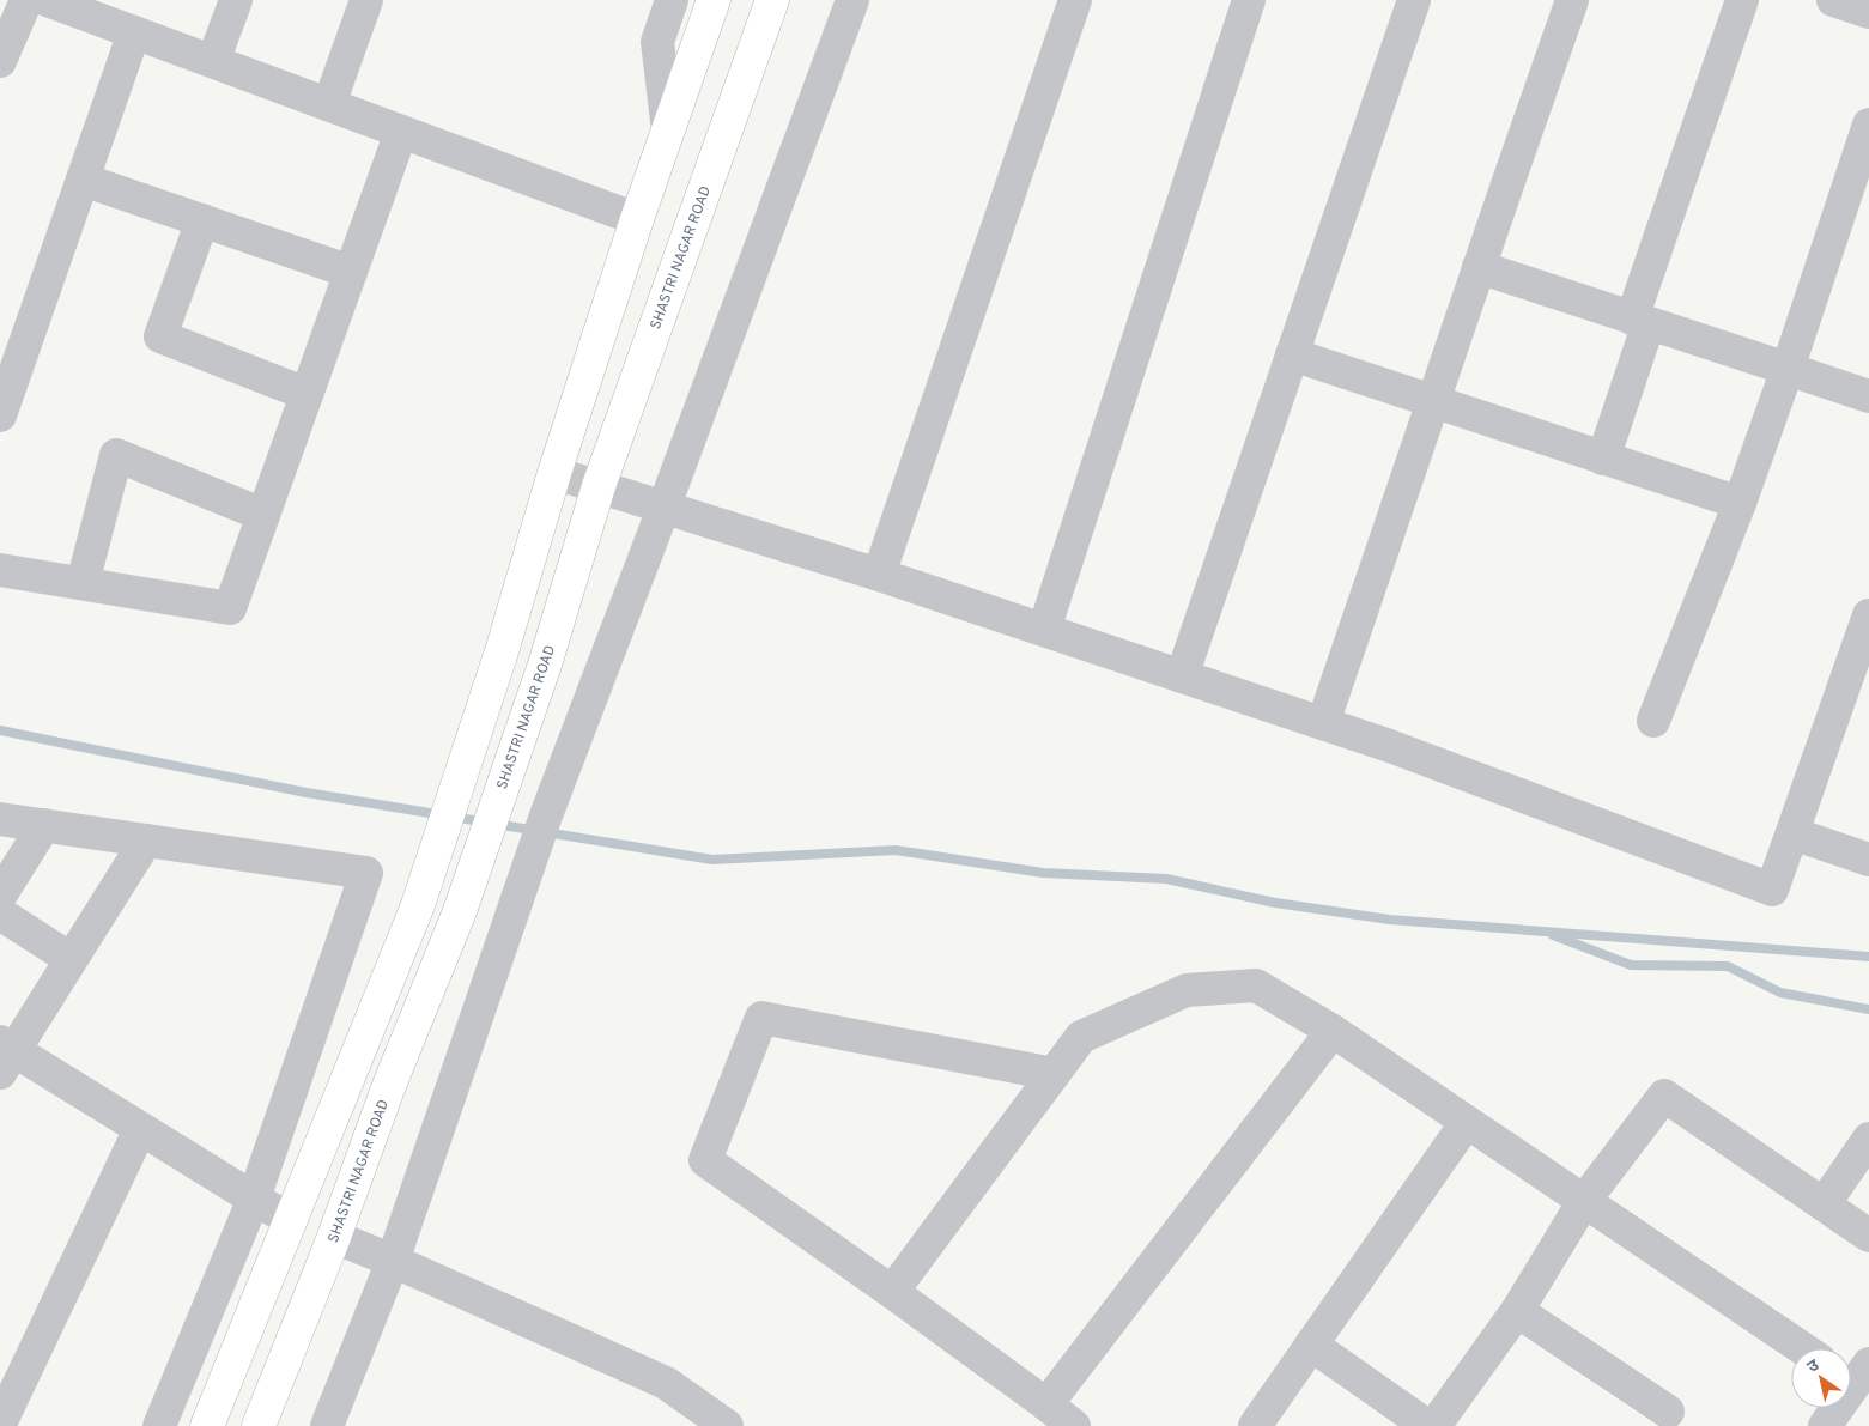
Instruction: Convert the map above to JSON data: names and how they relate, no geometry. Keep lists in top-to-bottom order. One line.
{"streets":{"highway":["SHASTRI NAGAR ROAD"]},"north":"top left"}
